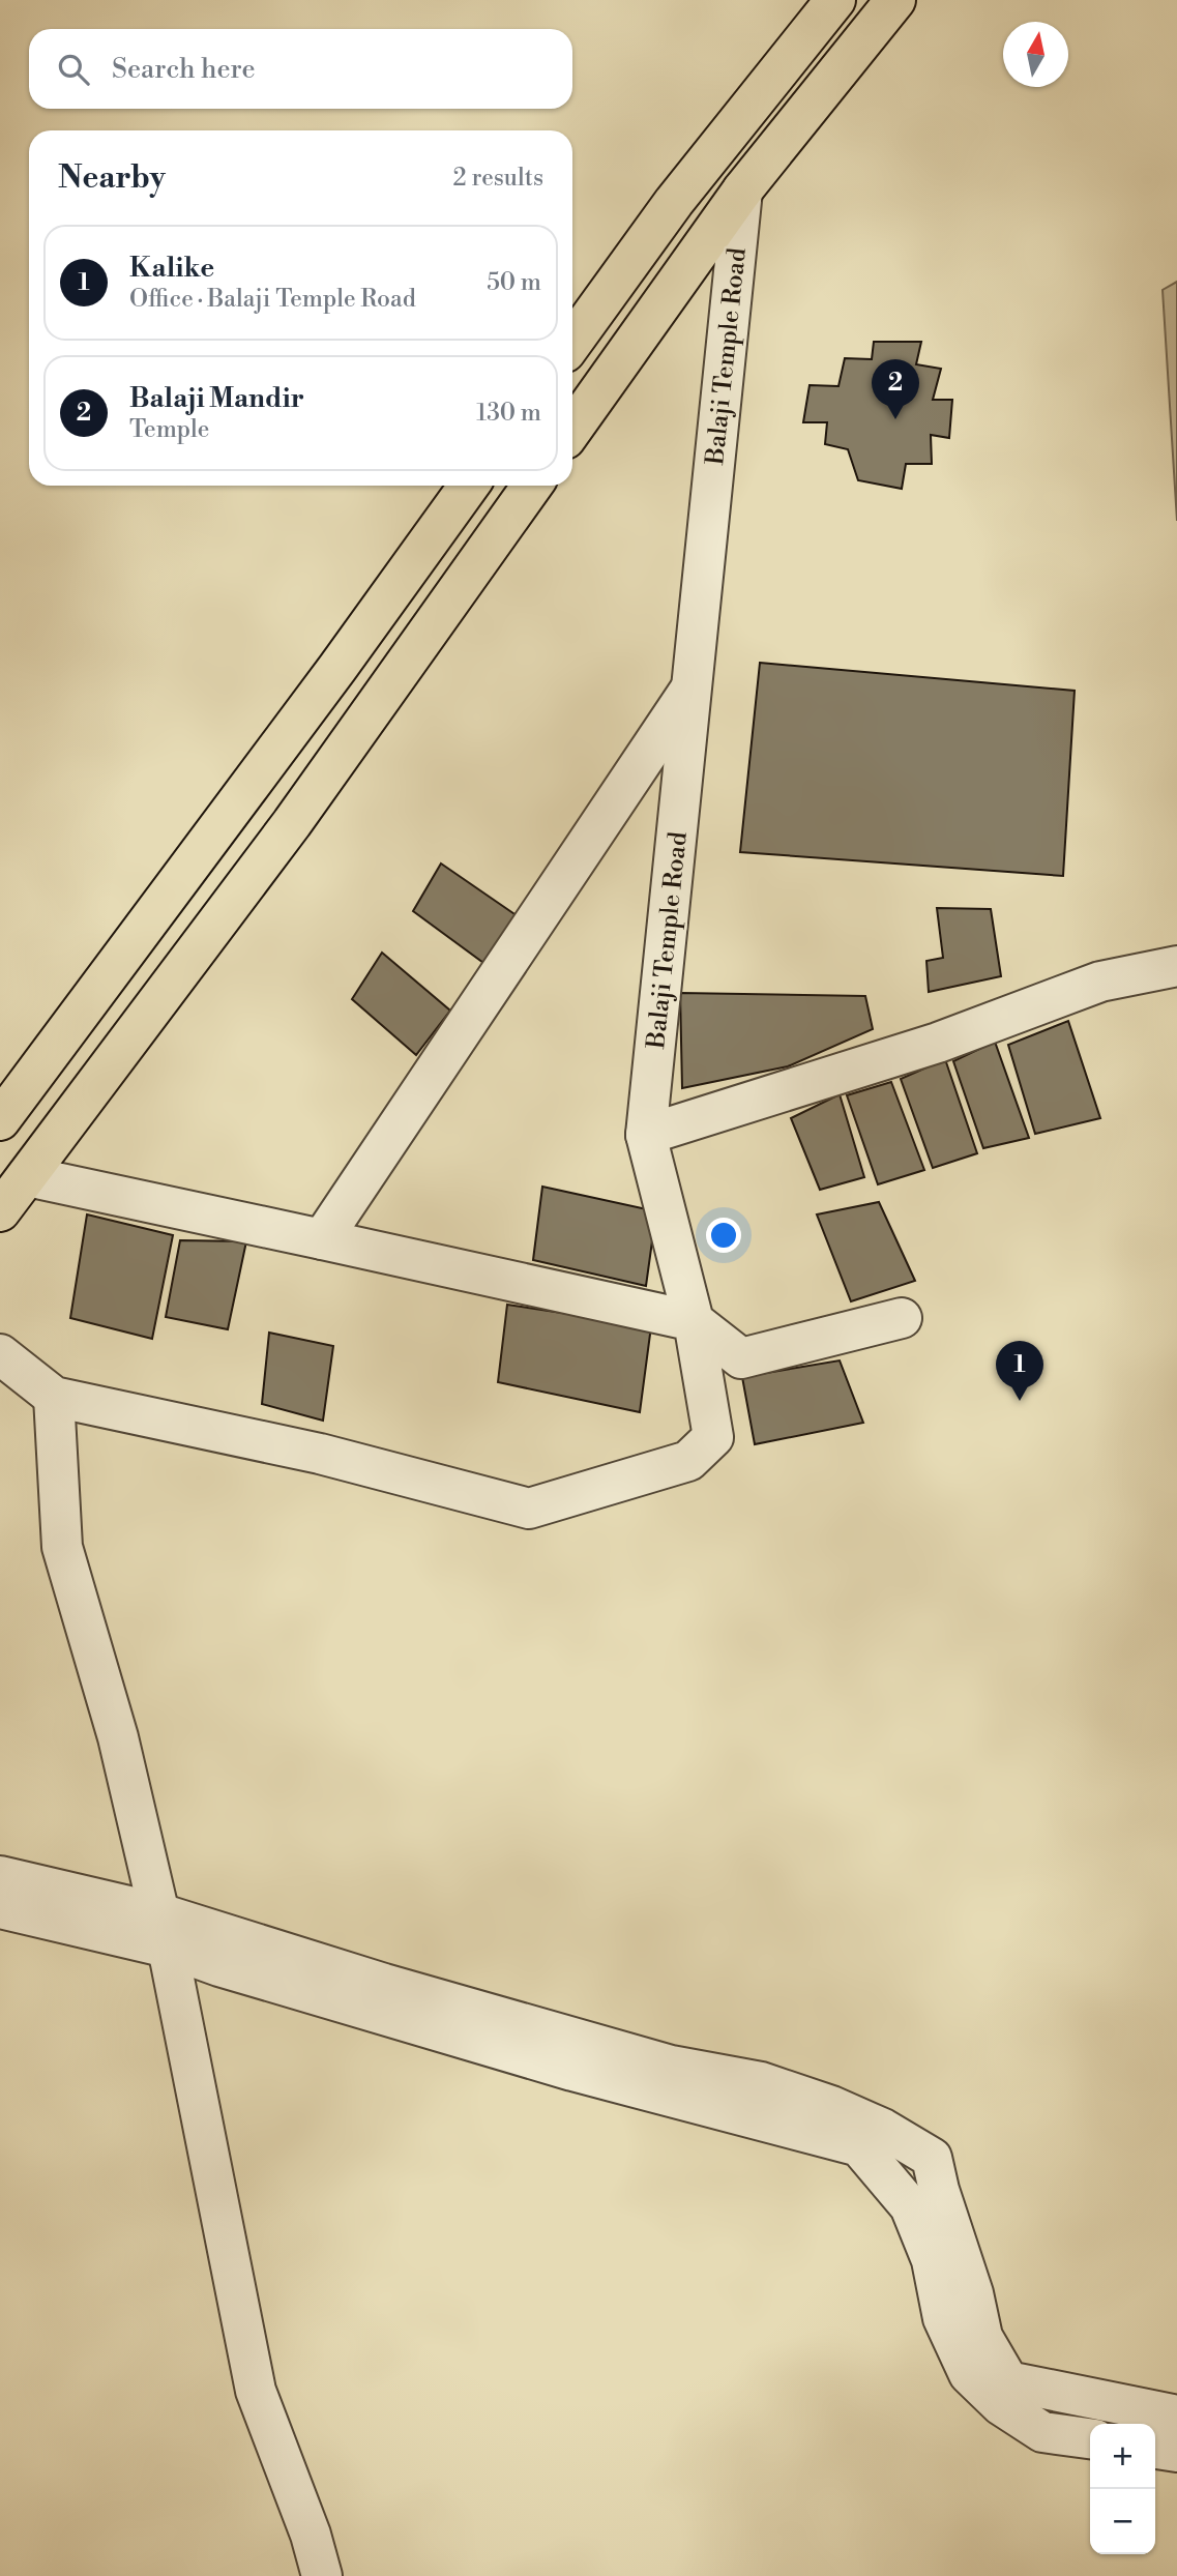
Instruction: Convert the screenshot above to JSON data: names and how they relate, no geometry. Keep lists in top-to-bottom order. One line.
{"streets":{"street":["Balaji Temple Road"]},"north":"top","page":{"search":"Search here","heading":["Nearby","2 results"],"list":[{"mark":"1","name":"Kalike","note":"Office · Balaji Temple Road","value":"50 m"},{"mark":"2","name":"Balaji Mandir","note":"Temple","value":"130 m"}],"pins":["2","1"],"map_buttons":["+","−"]}}
